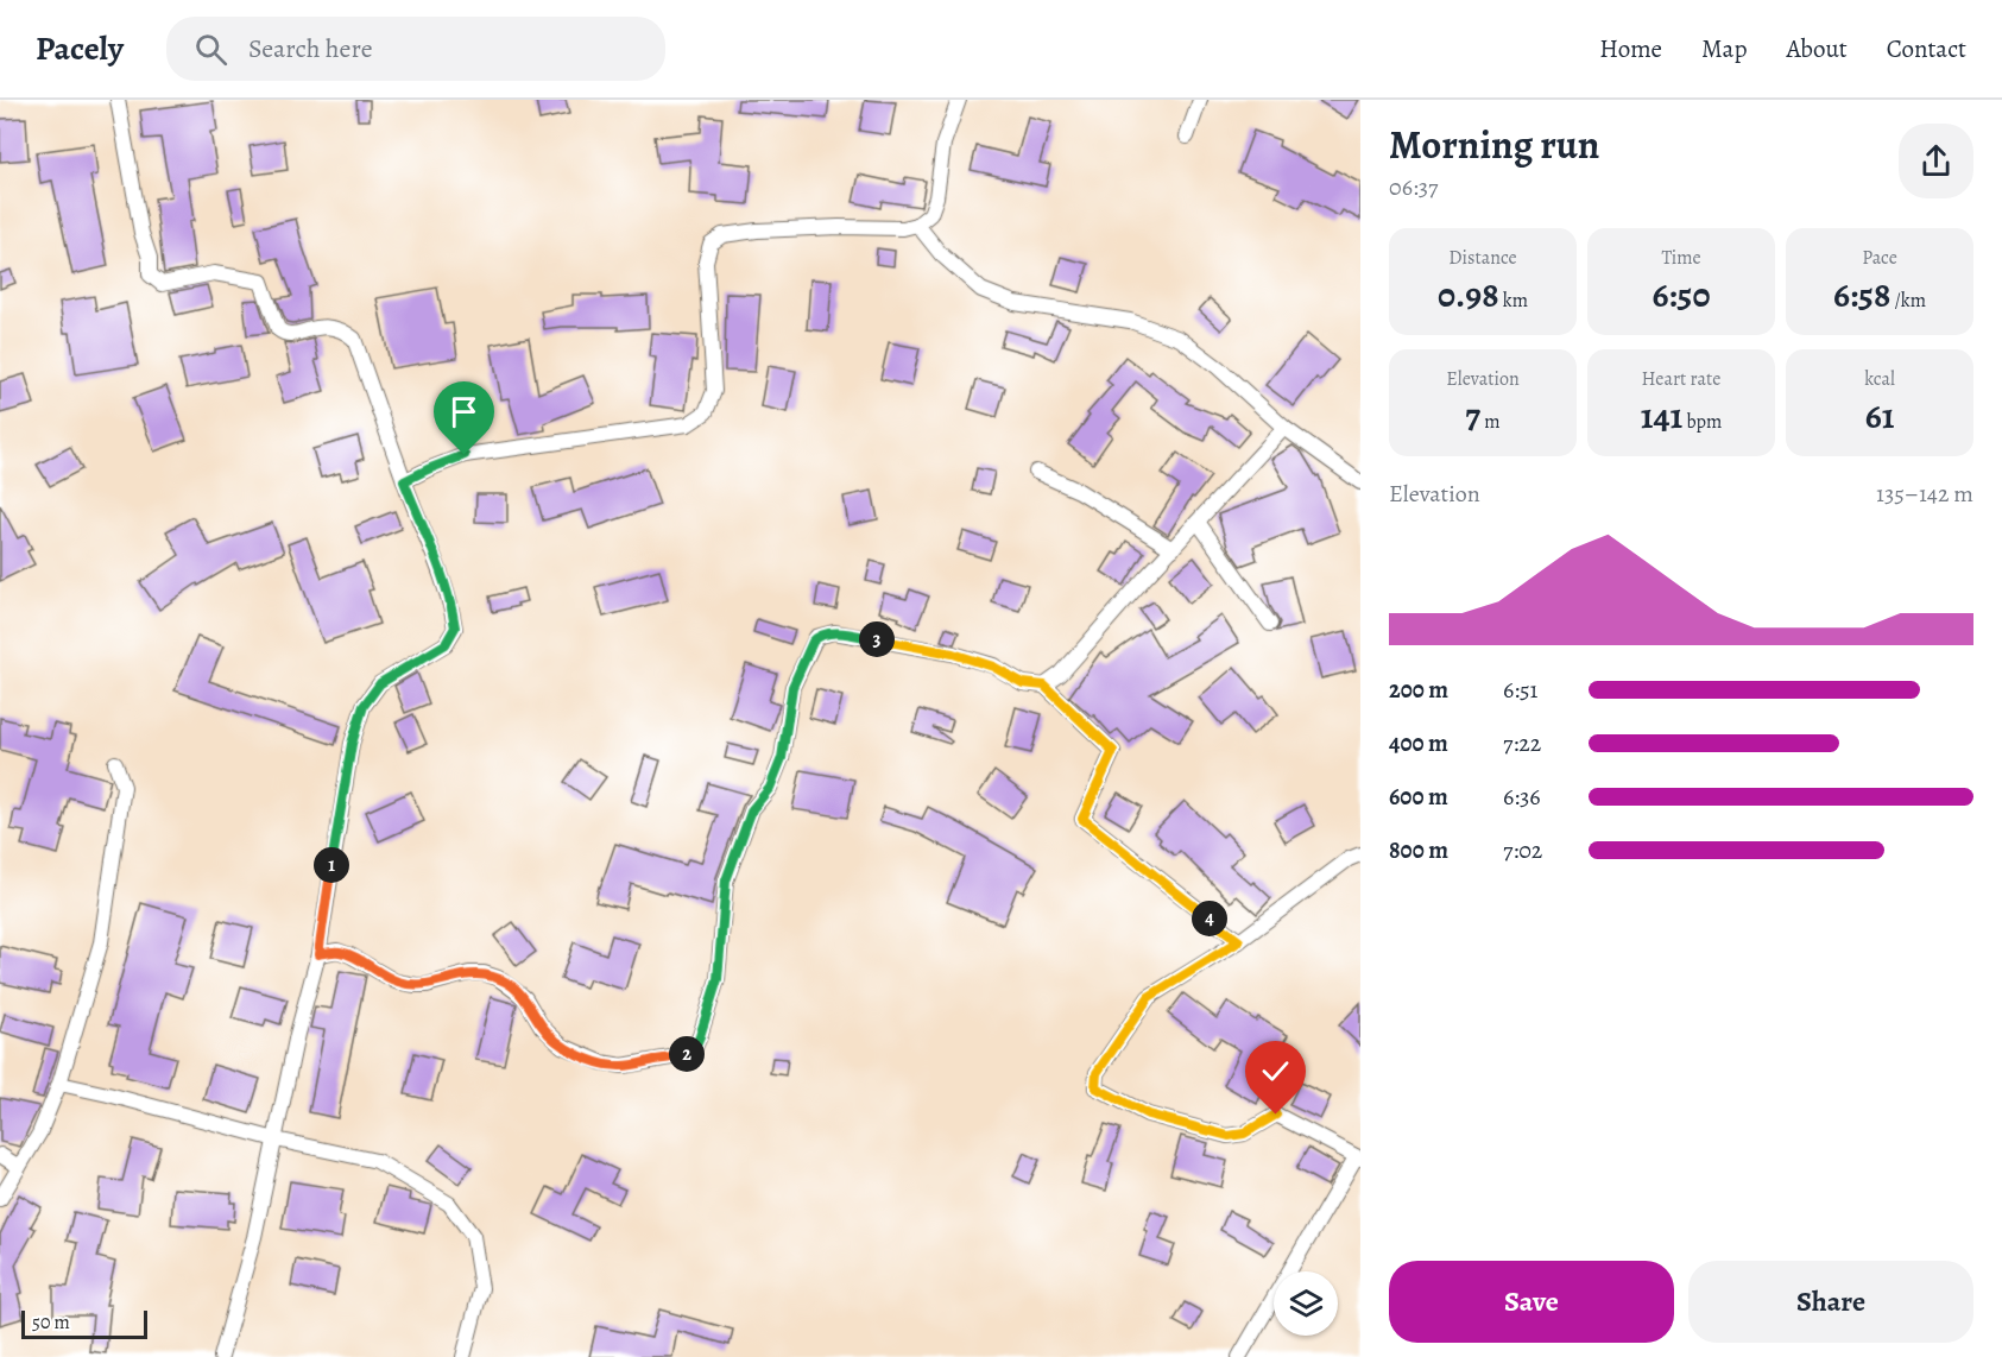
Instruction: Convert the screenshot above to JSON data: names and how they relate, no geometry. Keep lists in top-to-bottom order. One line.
{"scale_bar":"50 m","page":{"header":"Pacely","search":"Search here","nav":["Home","Map","About","Contact"],"heading":["Morning run","06:37"],"stats":[["Distance","0.98 km"],["Time","6:50"],["Pace","6:58 /km"],["Elevation","7 m"],["Heart rate","141 bpm"],["kcal","61"]],"chart":["Elevation","135–142 m"],"pins":["3","1","4","2"],"list":[{"name":"200 m","note":"6:51"},{"name":"400 m","note":"7:22"},{"name":"600 m","note":"6:36"},{"name":"800 m","note":"7:02"}],"buttons":["Save","Share"],"scale":"50 m"}}
